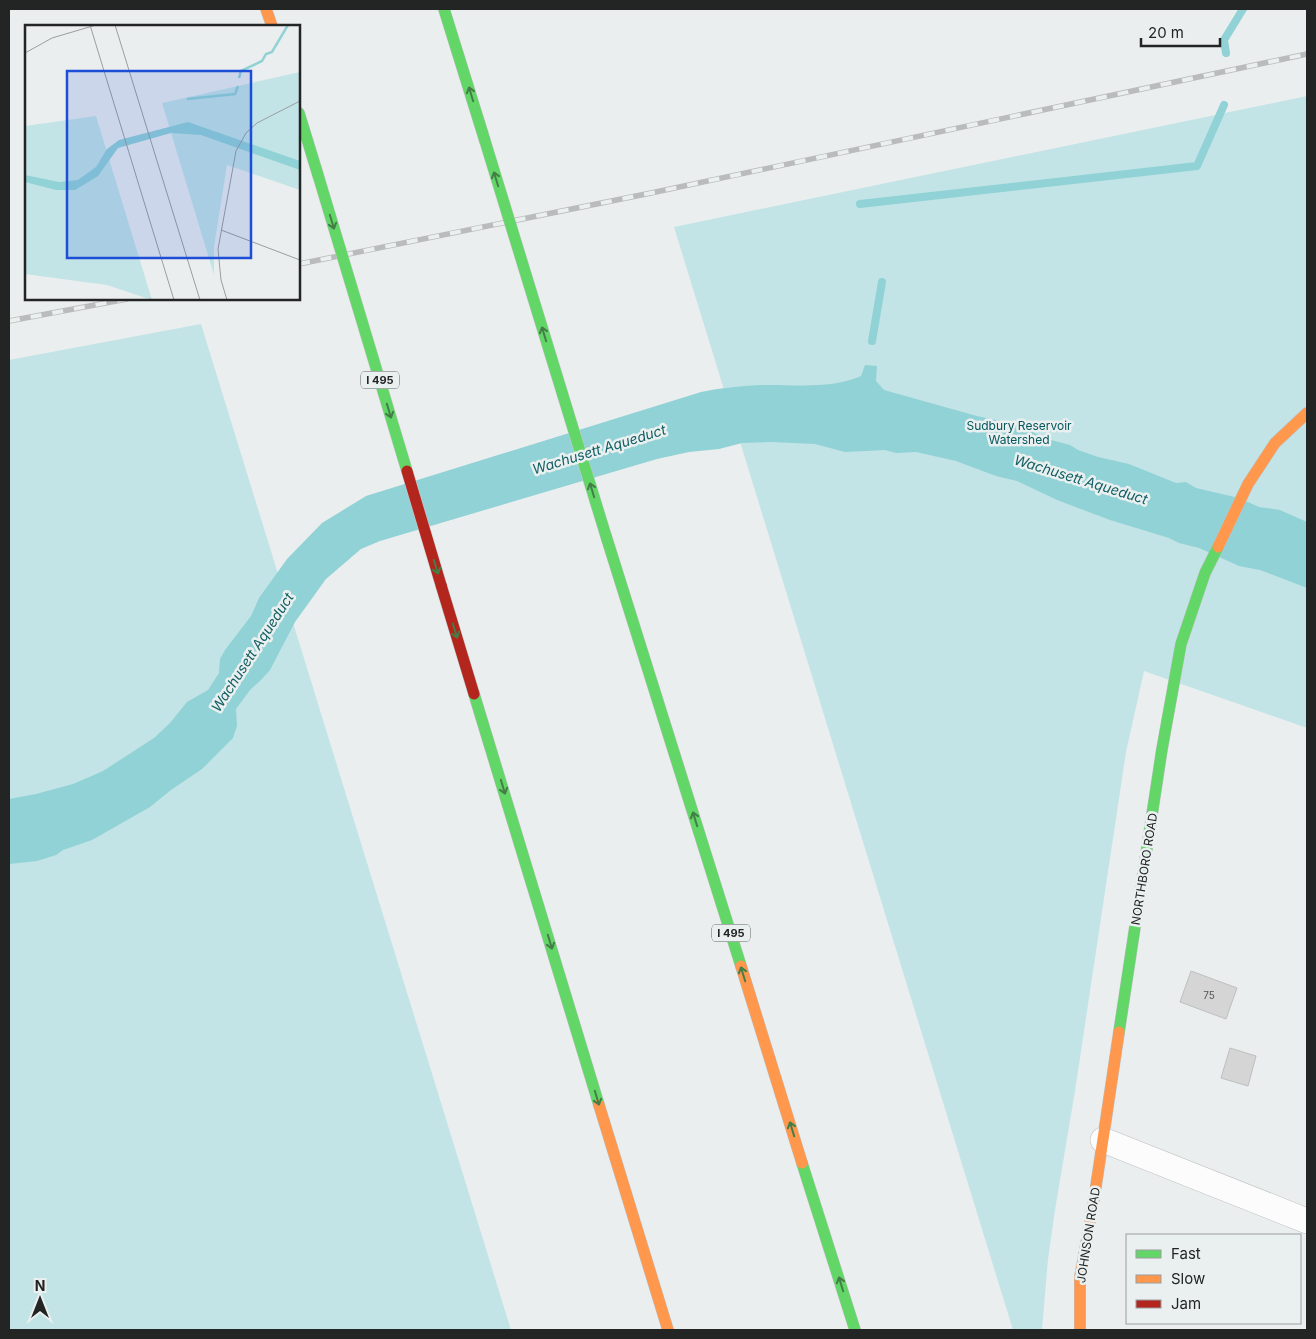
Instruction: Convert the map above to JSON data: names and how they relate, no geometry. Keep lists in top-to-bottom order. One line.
{"streets":{"main road":["I 495","NORTHBORO ROAD","JOHNSON ROAD"]},"crossings":[["NORTHBORO ROAD","JOHNSON ROAD"]],"water":["Wachusett Aqueduct"],"parks":["Sudbury Reservoir Watershed"],"house_numbers":["75"],"legend":["Fast","Slow","Jam"],"scale_bar":"20 m","north":"top"}
